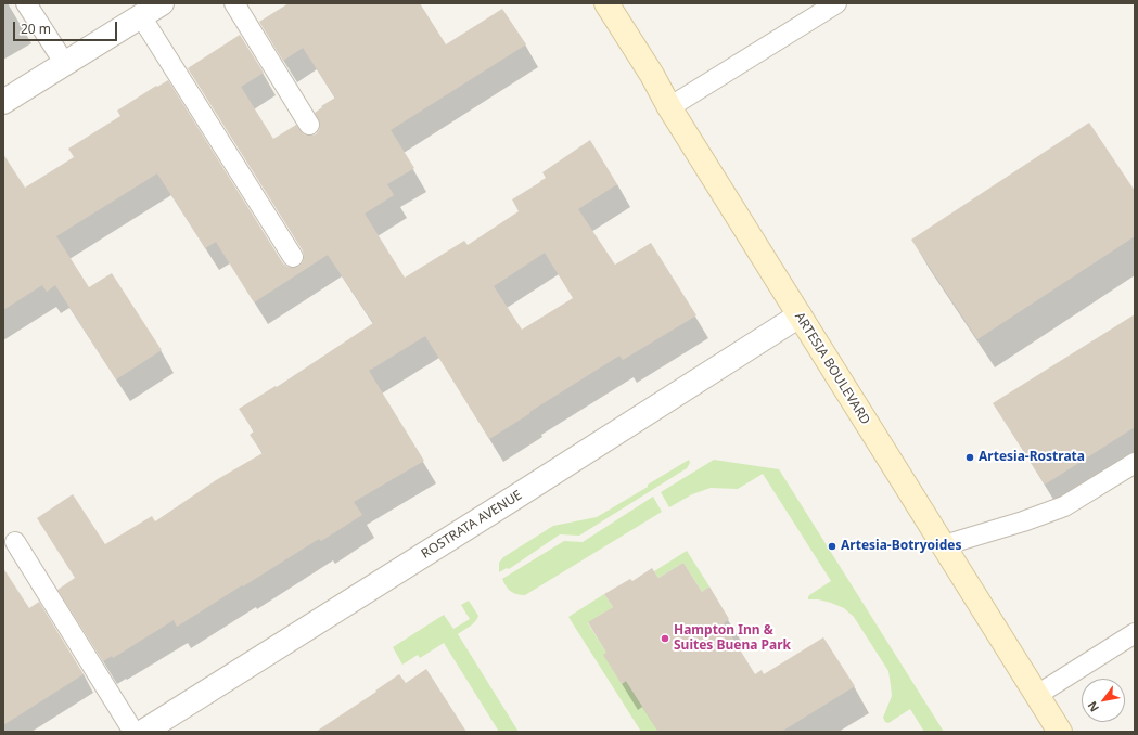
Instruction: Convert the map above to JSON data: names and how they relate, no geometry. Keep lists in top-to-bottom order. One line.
{"streets":{"main road":["ARTESIA BOULEVARD"],"street":["ROSTRATA AVENUE"]},"crossings":[["ARTESIA BOULEVARD","ROSTRATA AVENUE"]],"places":["Artesia-Rostrata","Artesia-Botryoides","Hampton Inn & Suites Buena Park"],"scale_bar":"20 m","north":"bottom left"}
